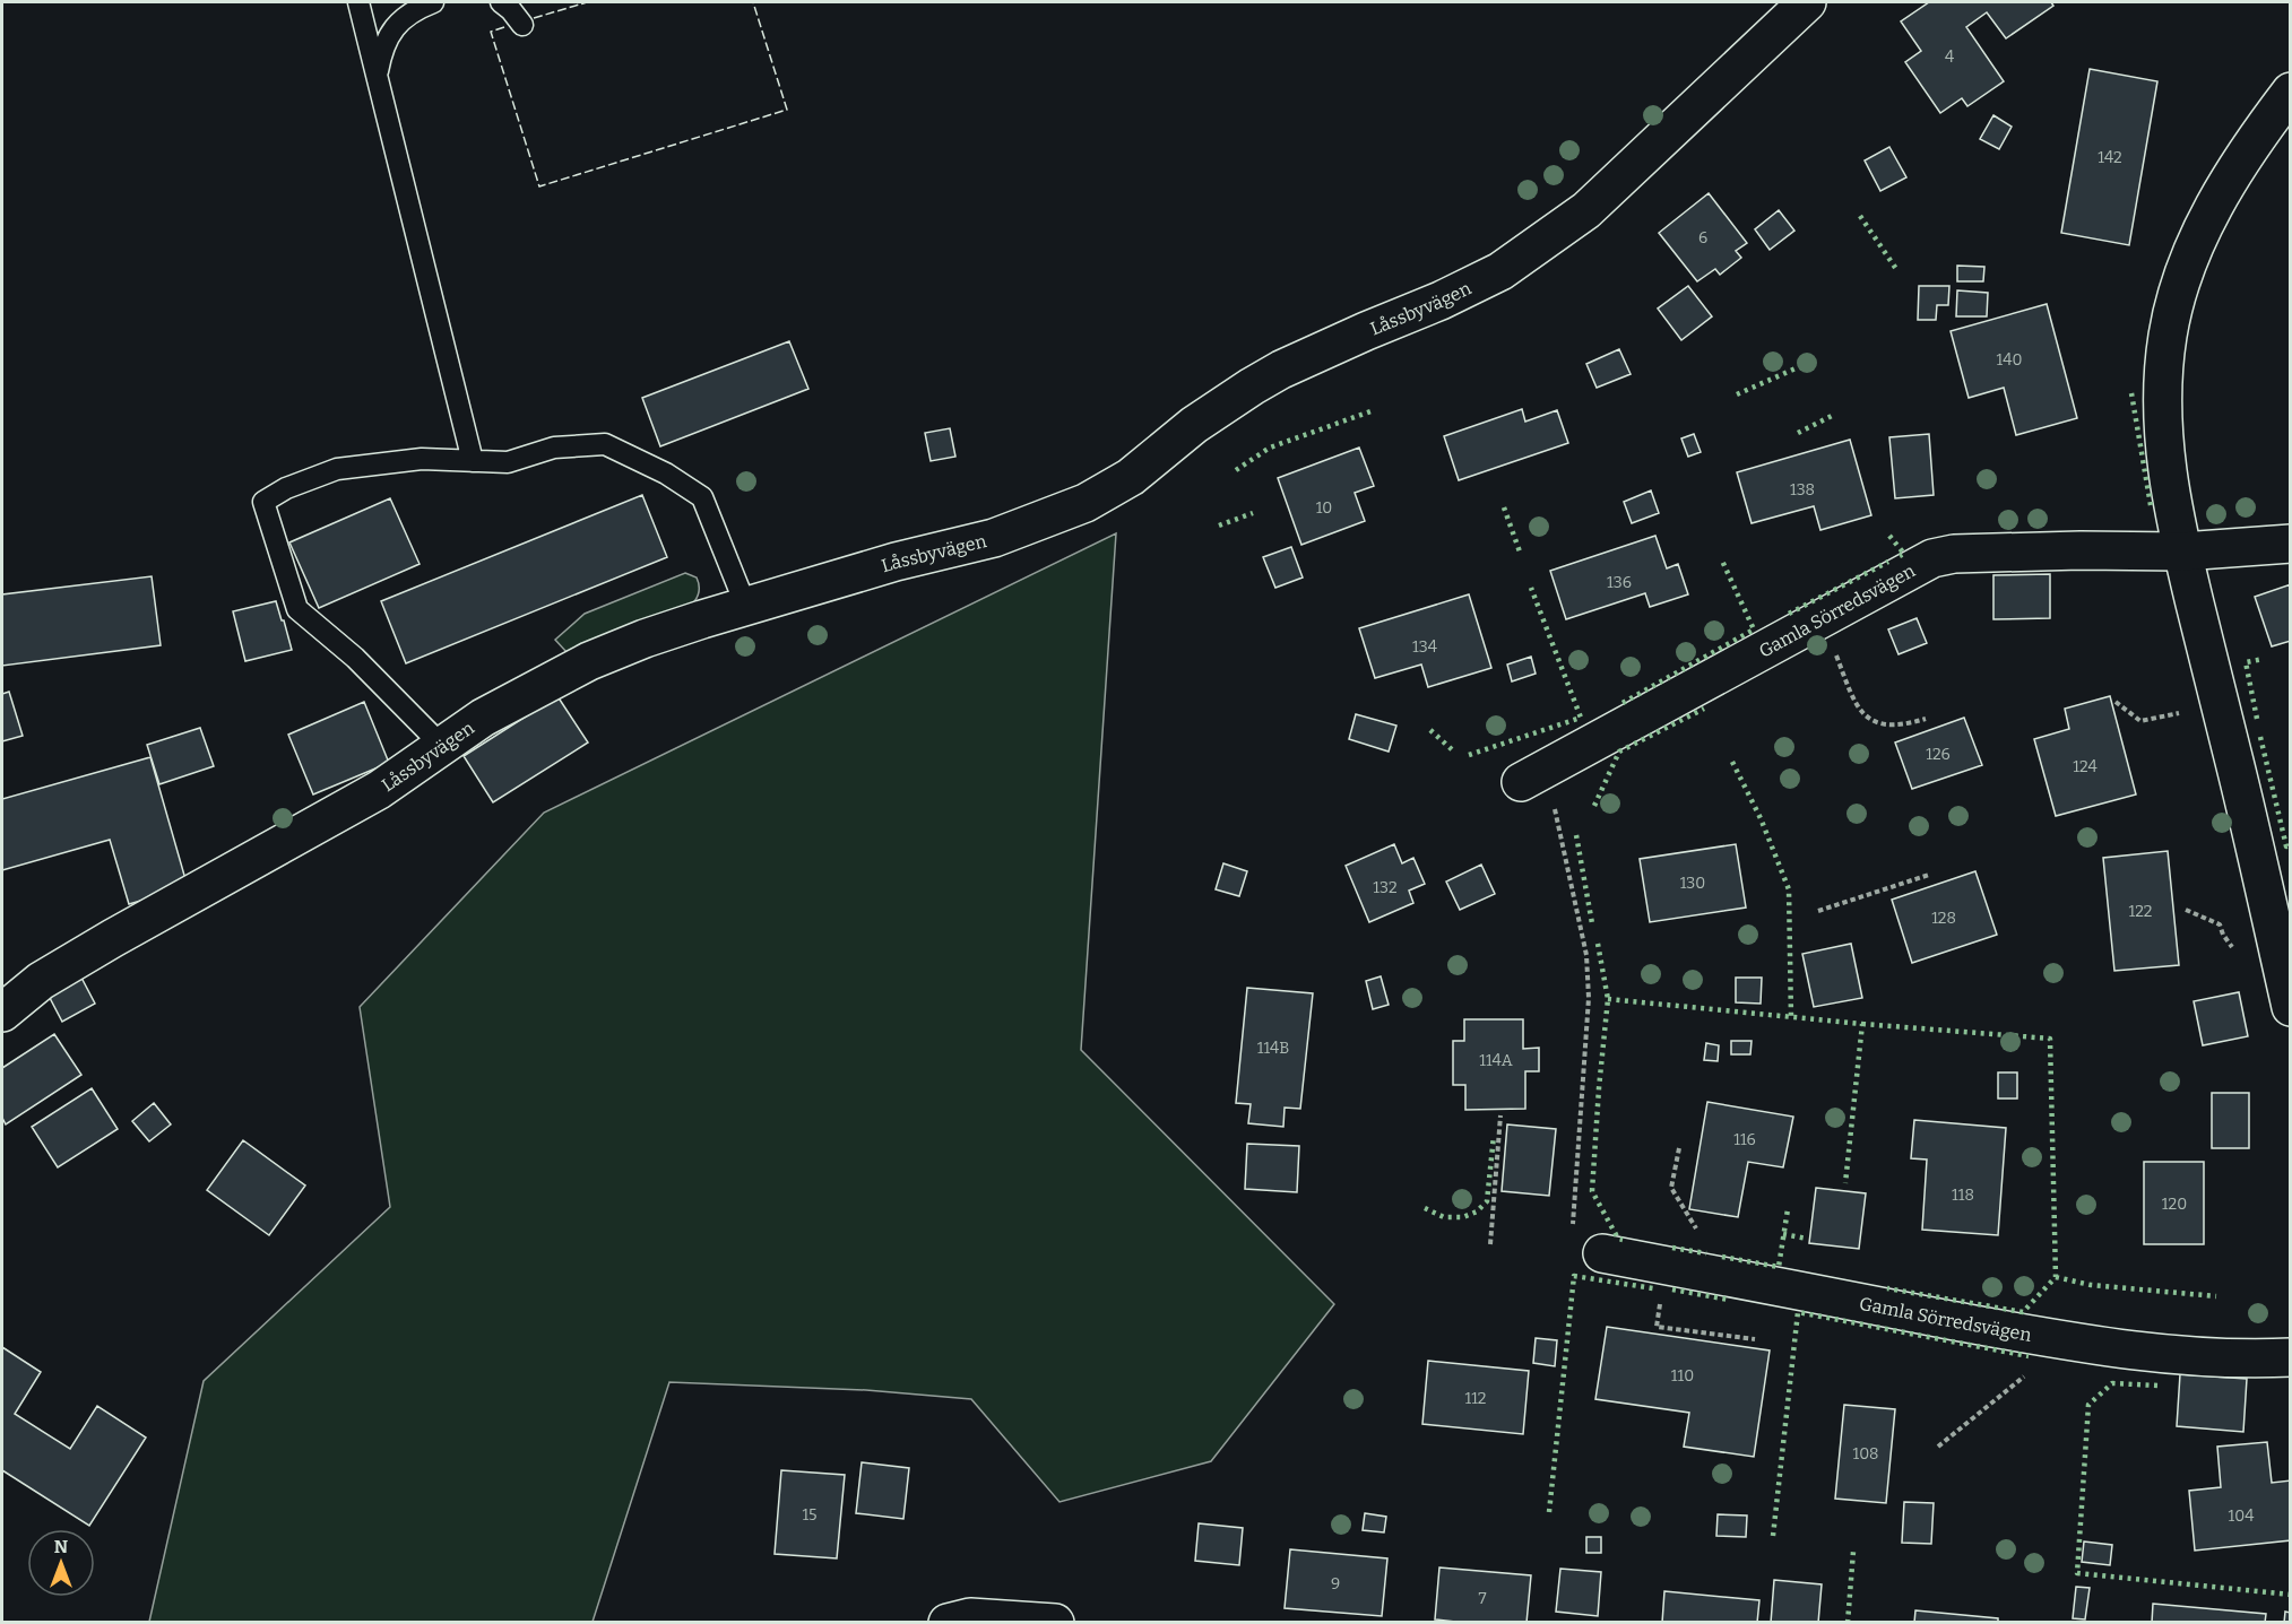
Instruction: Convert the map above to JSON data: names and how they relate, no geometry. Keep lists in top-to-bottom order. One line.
{"streets":{"street":["Låssbyvägen","Gamla Sörredsvägen"]},"house_numbers":["4","142","6","140","138","10","136","134","126","124","130","132","122","128","114B","114A","116","118","120","110","112","108","15","104","9","7"],"north":"top"}
